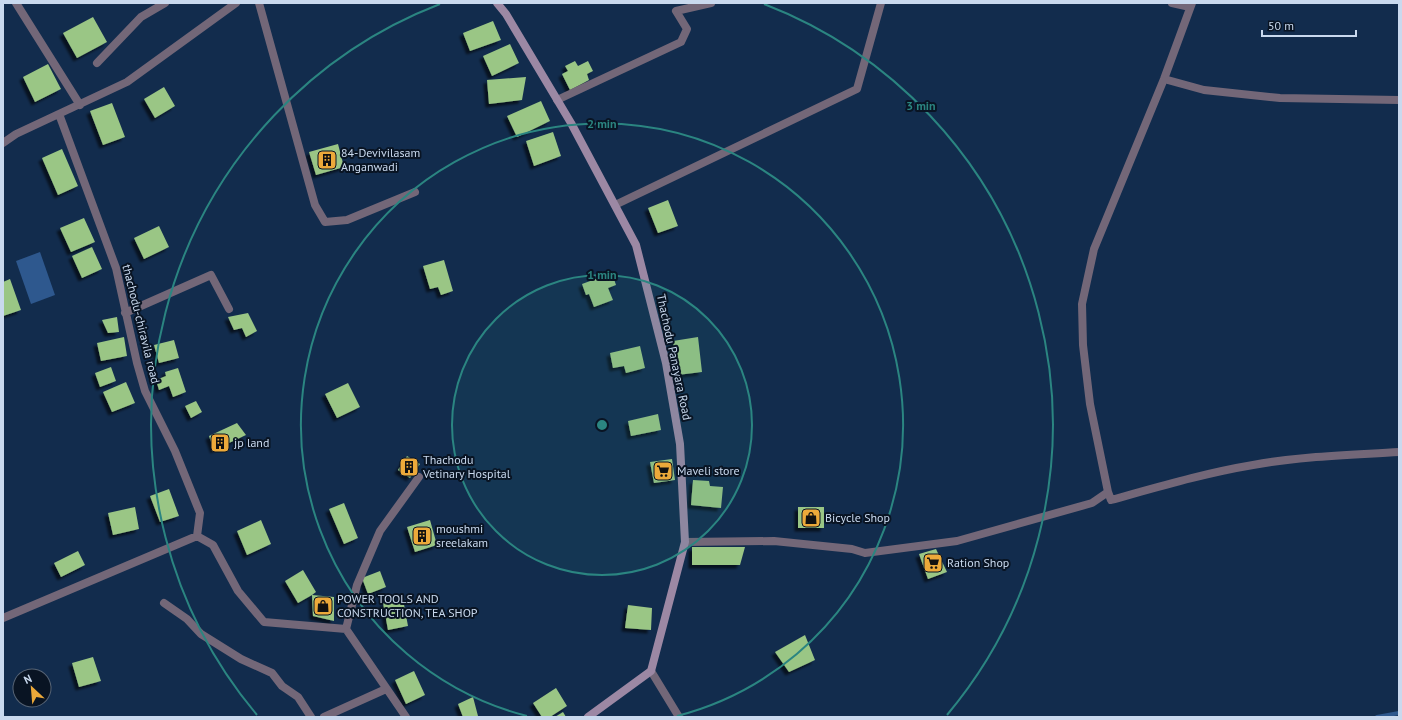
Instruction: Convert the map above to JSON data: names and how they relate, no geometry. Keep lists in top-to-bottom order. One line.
{"streets":{"main road":["Thachodu Panayara Road"],"street":["thachodu-chiravila road"]},"places":{"building":["84-Devivilasam Anganwadi","jp land","Thachodu Vetinary Hospital","moushmi sreelakam"],"supermarket":["Maveli store","Ration Shop"],"shop":["Bicycle Shop","POWER TOOLS AND CONSTRUCTION, TEA SHOP"]},"scale_bar":"50 m","north":"top left","rings":["3 min","2 min","1 min"]}
